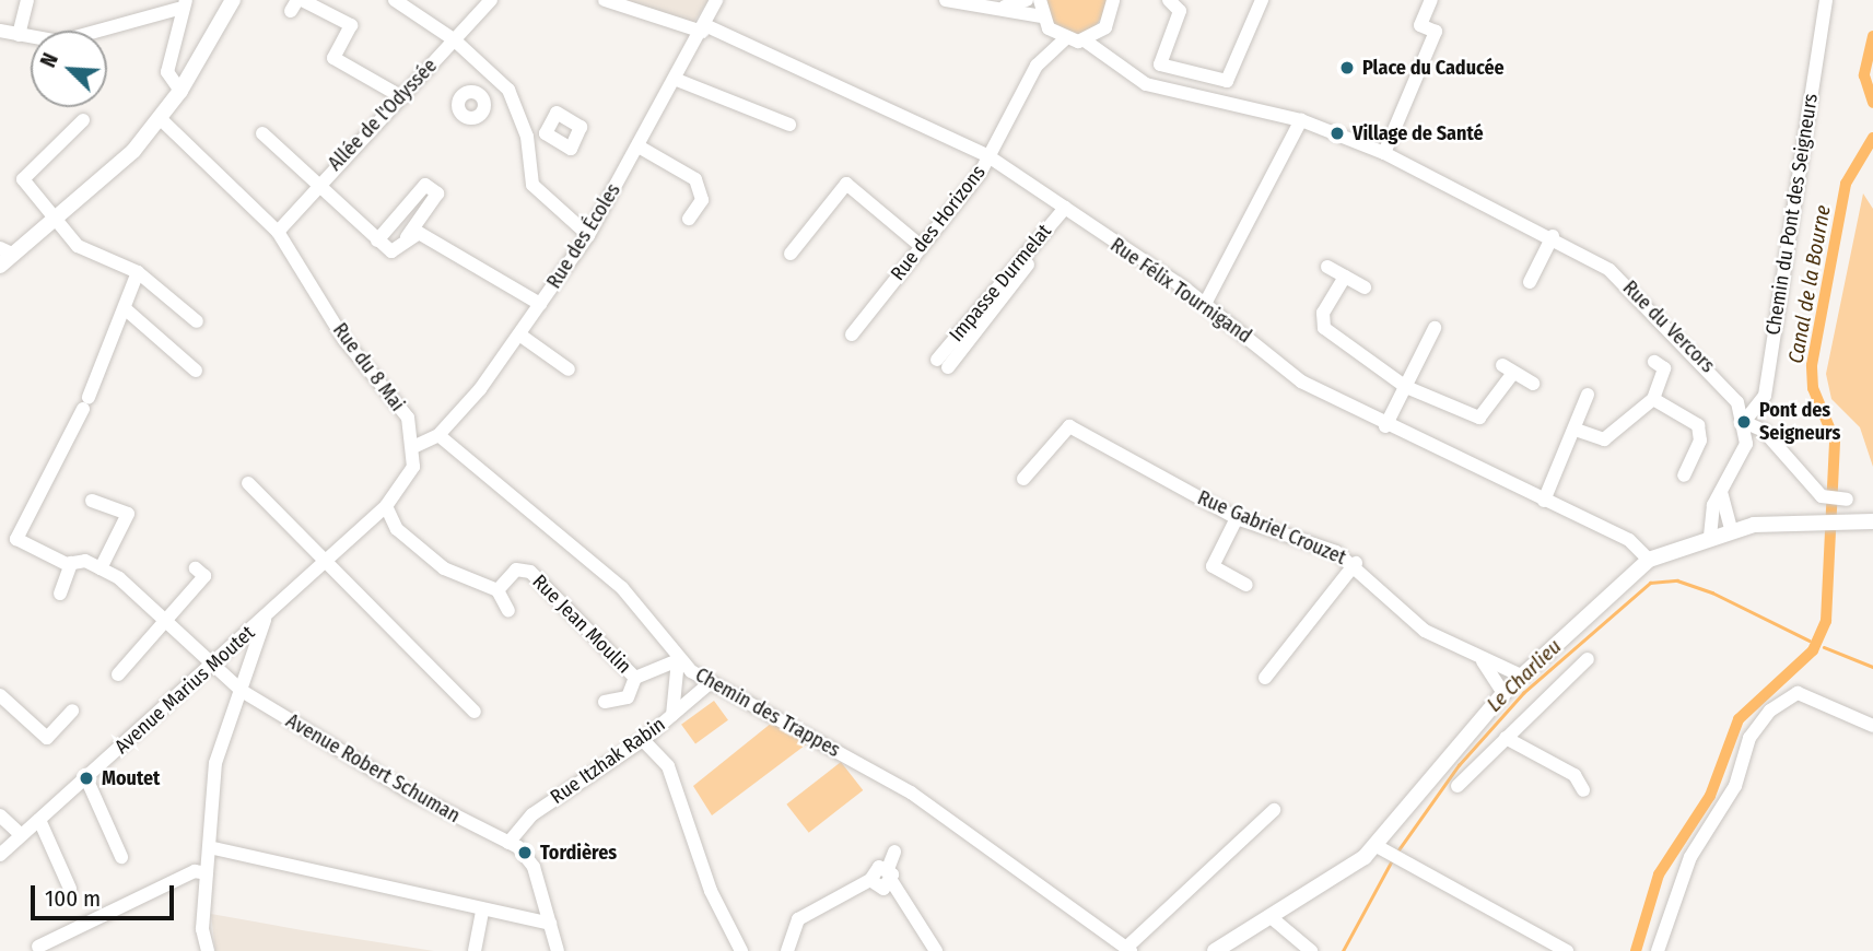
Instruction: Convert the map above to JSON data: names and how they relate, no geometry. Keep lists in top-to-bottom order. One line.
{"streets":{"street":["Allée de l'Odyssée","Chemin du Pont des Seigneurs","Rue des Horizons","Rue des Écoles","Impasse Durmelat","Rue Félix Tournigand","Rue du Vercors","Rue du 8 Mai","Rue Gabriel Crouzet","Rue Jean Moulin","Avenue Marius Moutet","Chemin des Trappes","Rue Itzhak Rabin","Avenue Robert Schuman"]},"crossings":[["Allée de l'Odyssée","Rue du 8 Mai"],["Chemin du Pont des Seigneurs","Rue du Vercors"],["Rue des Horizons","Rue Félix Tournigand"],["Rue des Écoles","Rue Félix Tournigand"],["Rue des Écoles","Rue du 8 Mai"],["Rue des Écoles","Chemin des Trappes"],["Impasse Durmelat","Rue Félix Tournigand"],["Avenue Marius Moutet","Avenue Robert Schuman"],["Chemin des Trappes","Rue Itzhak Rabin"],["Rue Itzhak Rabin","Avenue Robert Schuman"]],"water":["Canal de la Bourne","Le Charlieu"],"places":["Place du Caducée","Village de Santé","Pont des Seigneurs","Moutet","Tordières"],"scale_bar":"100 m","north":"top left"}
